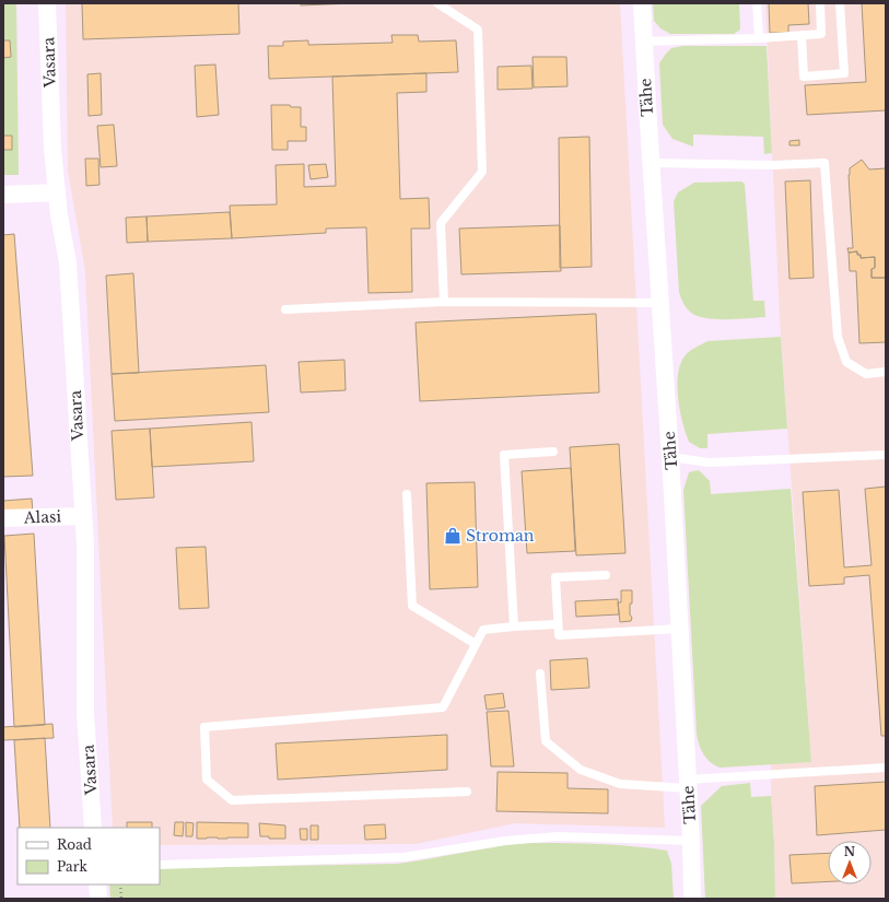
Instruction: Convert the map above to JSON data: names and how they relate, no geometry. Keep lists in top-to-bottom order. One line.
{"streets":{"street":["Vasara","Tähe","Alasi"]},"crossings":[["Vasara","Alasi"]],"places":{"shop":["Stroman"]},"legend":["Road","Park"],"north":"top"}
